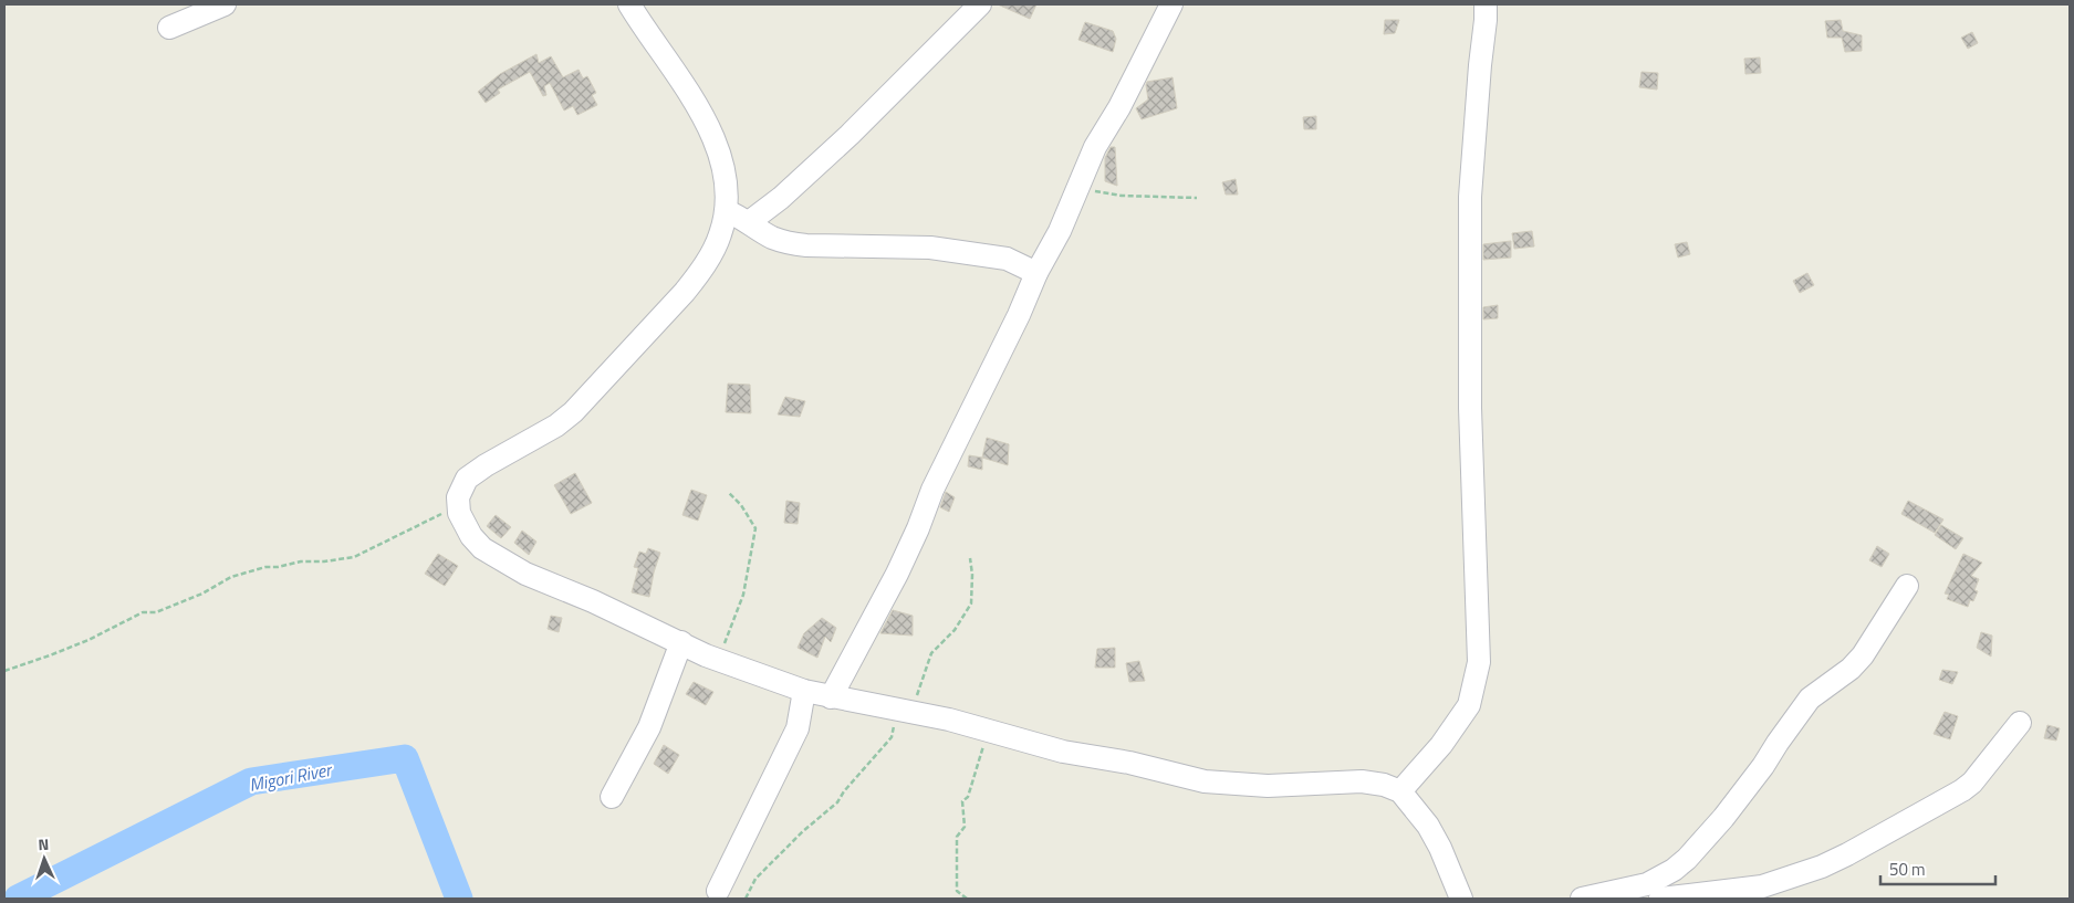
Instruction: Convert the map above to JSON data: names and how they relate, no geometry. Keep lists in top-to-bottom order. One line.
{"water":["Migori River"],"scale_bar":"50 m","north":"top"}
